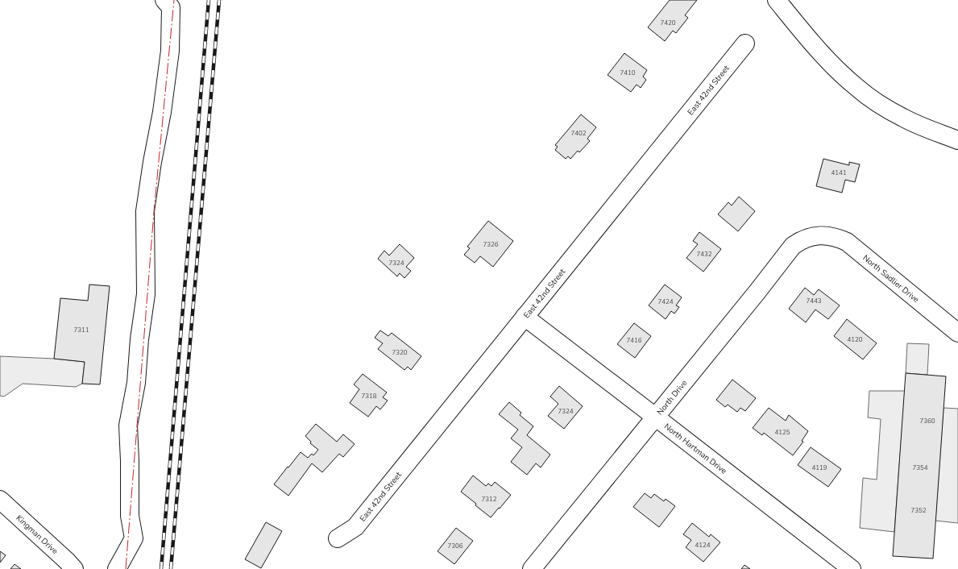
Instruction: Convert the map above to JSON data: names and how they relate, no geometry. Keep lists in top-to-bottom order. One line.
{"streets":{"main road":["East 42nd Street","North Sadlier Drive","North Drive","North Hartman Drive","Kingman Drive"]},"crossings":[["East 42nd Street","North Hartman Drive"],["North Sadlier Drive","North Drive"],["North Drive","North Hartman Drive"]],"house_numbers":["7420","7410","7402","4141","7326","7432","7324","7443","7424","7311","4120","7416","7320","7318","7324","7360","4125","4119","7354","7312","7352","4124","7306"]}
